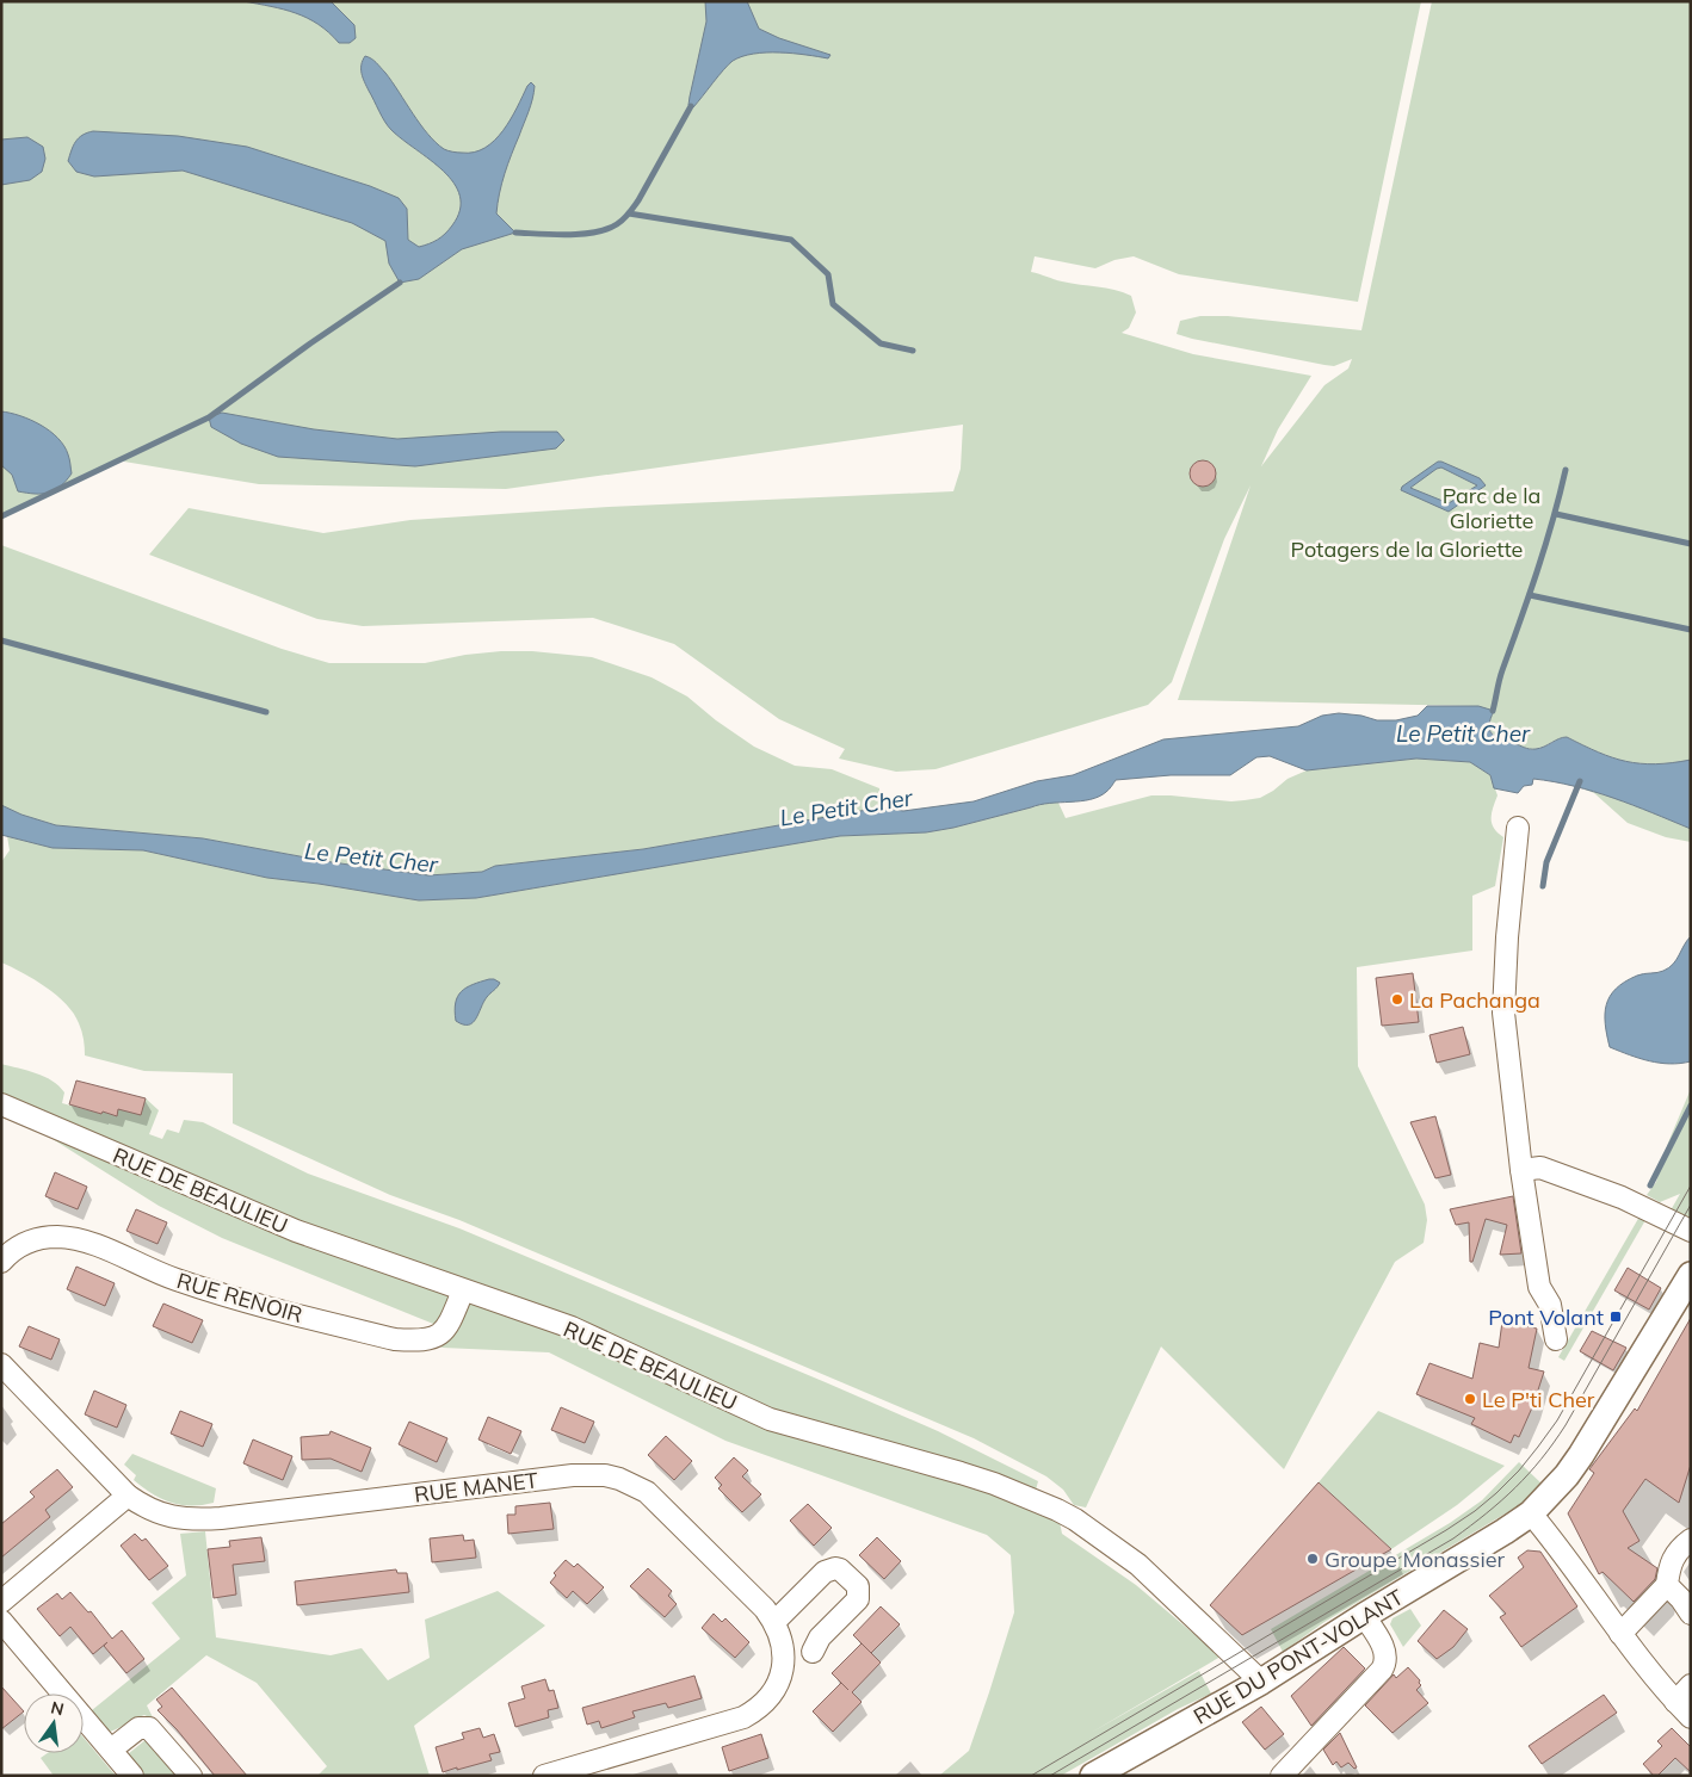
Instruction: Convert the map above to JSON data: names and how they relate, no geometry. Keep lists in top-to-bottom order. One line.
{"streets":{"main road":["RUE DU PONT-VOLANT"],"street":["RUE DE BEAULIEU","RUE RENOIR","RUE MANET"]},"crossings":[["RUE DE BEAULIEU","RUE RENOIR"],["RUE DE BEAULIEU","RUE DU PONT-VOLANT"]],"water":["Le Petit Cher"],"parks":["Parc de la Gloriette","Potagers de la Gloriette"],"places":{"other":["La Pachanga","Le P'ti Cher","Groupe Monassier"],"transit":["Pont Volant"]},"north":"top"}
